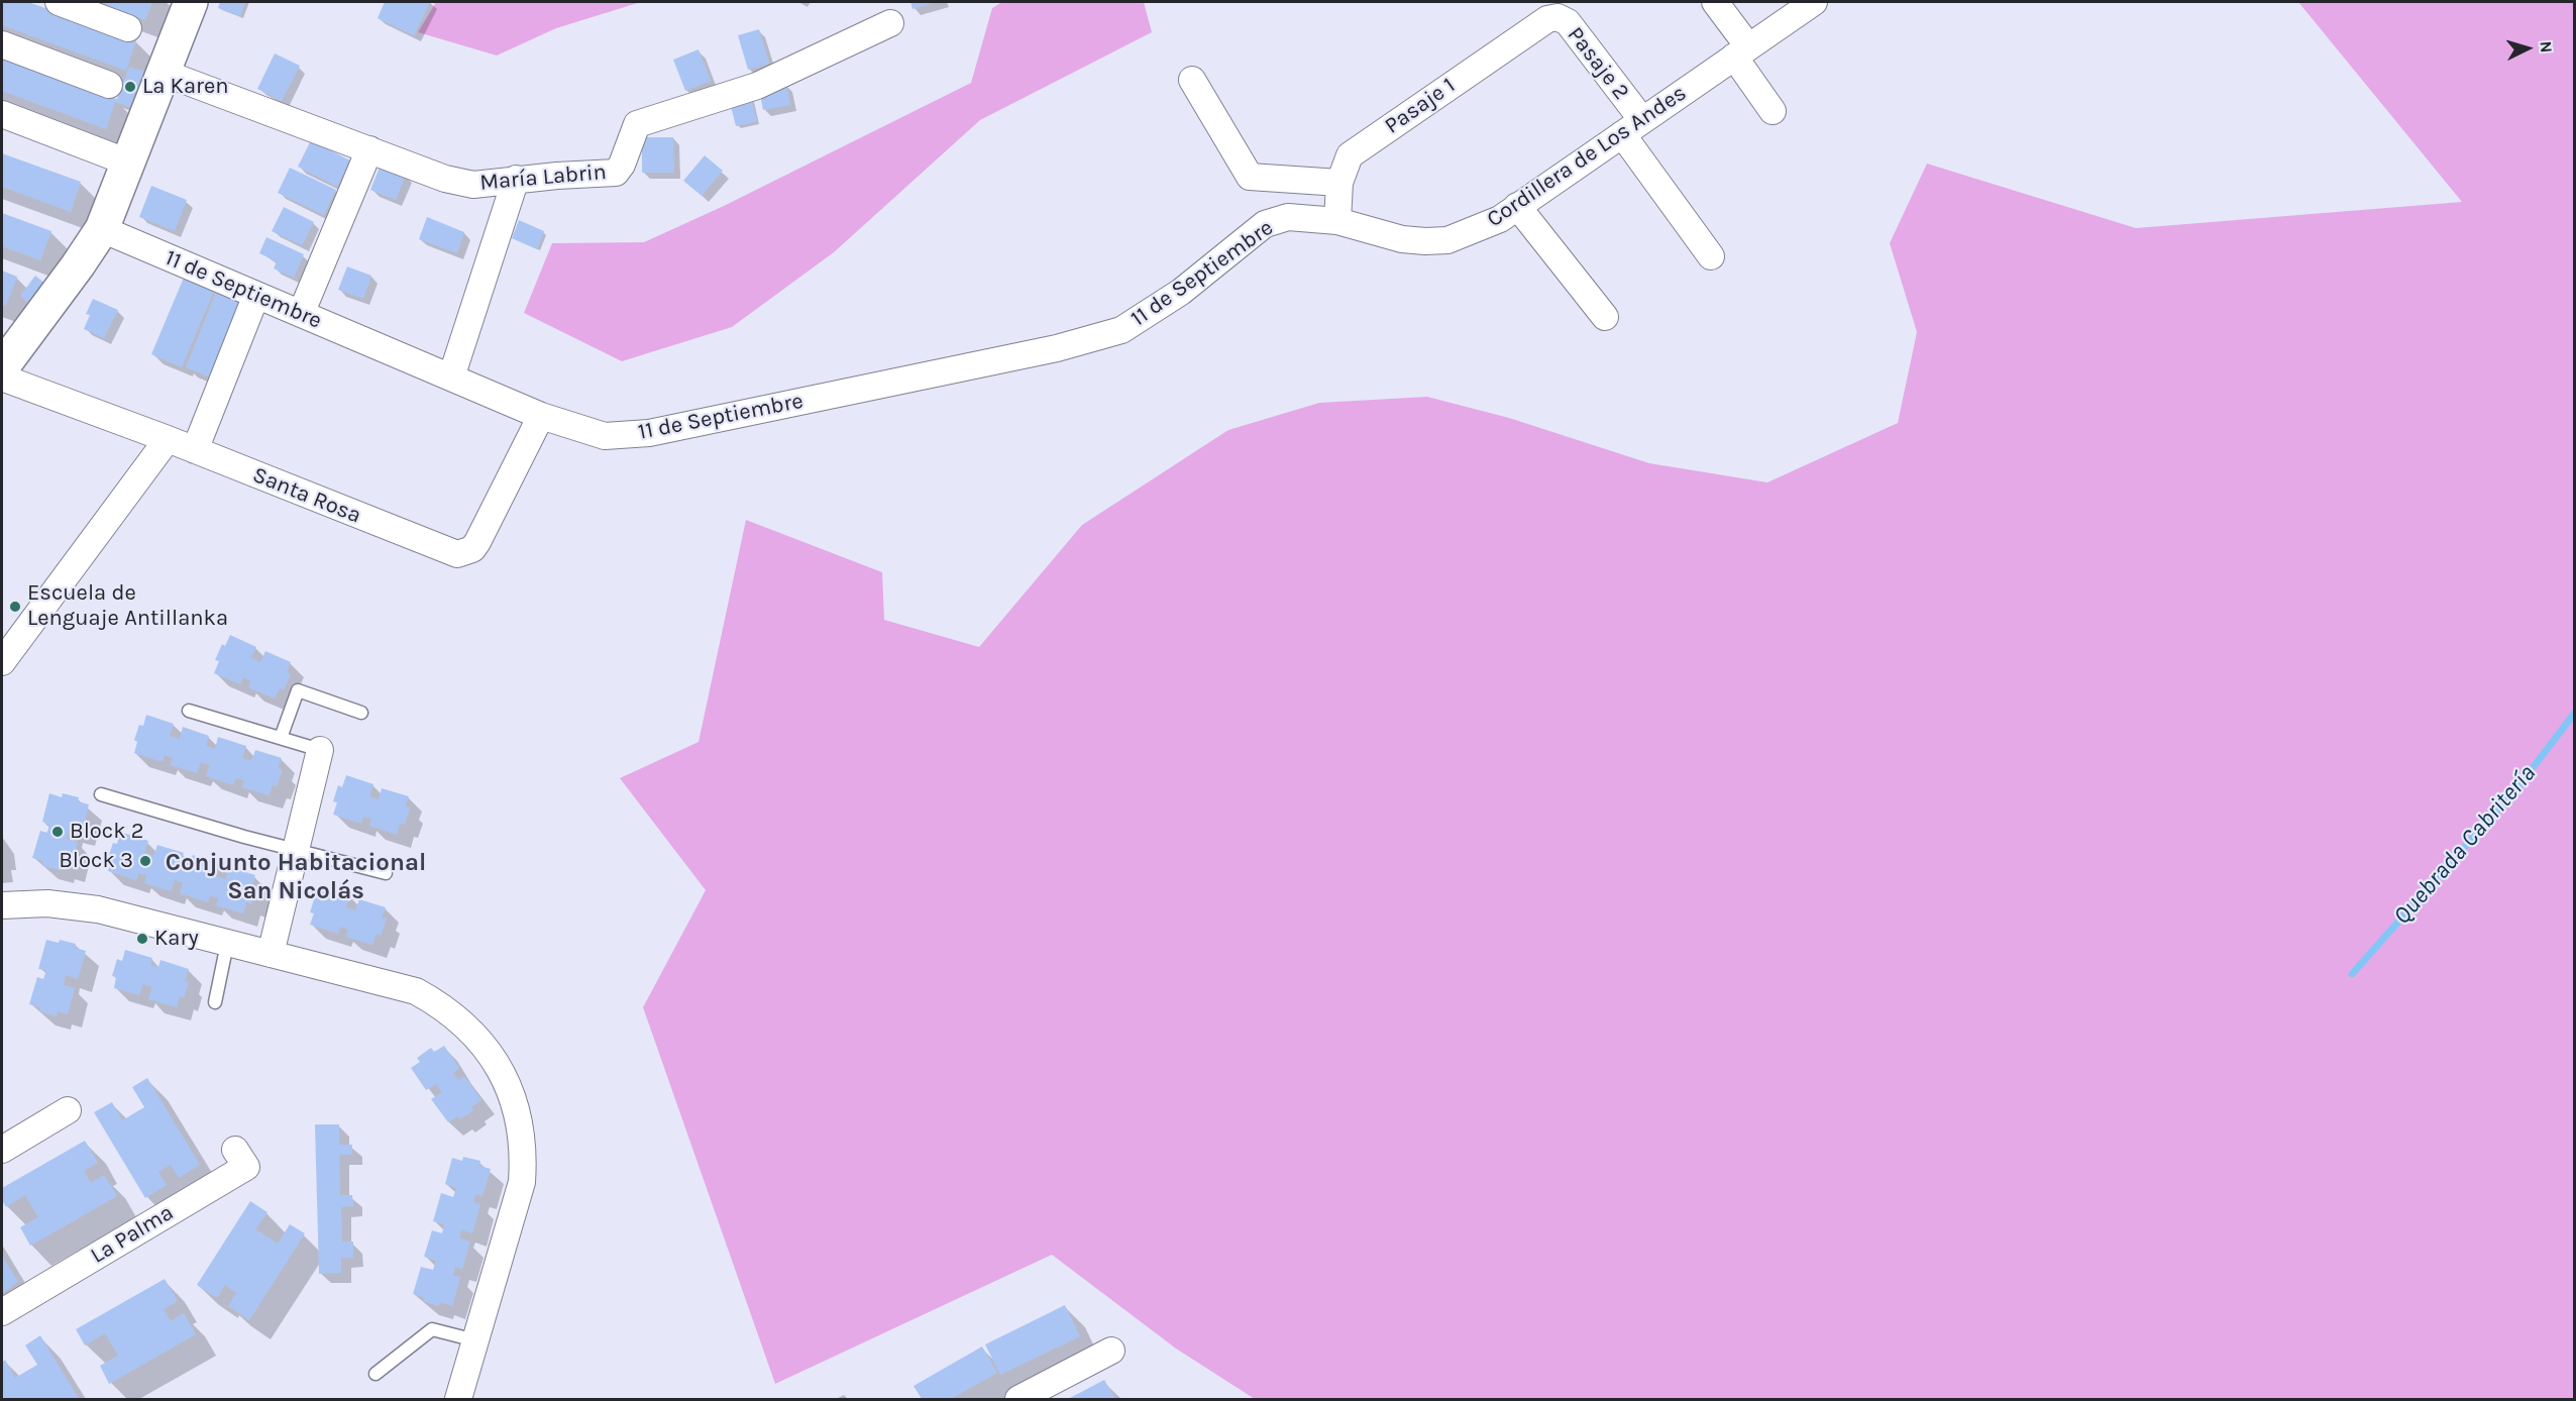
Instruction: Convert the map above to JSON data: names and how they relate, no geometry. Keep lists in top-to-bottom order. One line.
{"streets":{"street":["Pasaje 2","Pasaje 1","Cordillera de Los Andes","María Labrin","11 de Septiembre","Santa Rosa","La Palma"]},"crossings":[["Pasaje 2","Pasaje 1"],["Pasaje 2","Cordillera de Los Andes"],["Pasaje 1","Cordillera de Los Andes"],["Pasaje 1","11 de Septiembre"],["Cordillera de Los Andes","11 de Septiembre"],["11 de Septiembre","Santa Rosa"]],"districts":["Conjunto Habitacional San Nicolás"],"water":["Quebrada Cabritería"],"places":["La Karen","Escuela de Lenguaje Antillanka","Block 2","Block 3","Kary"],"north":"right"}
